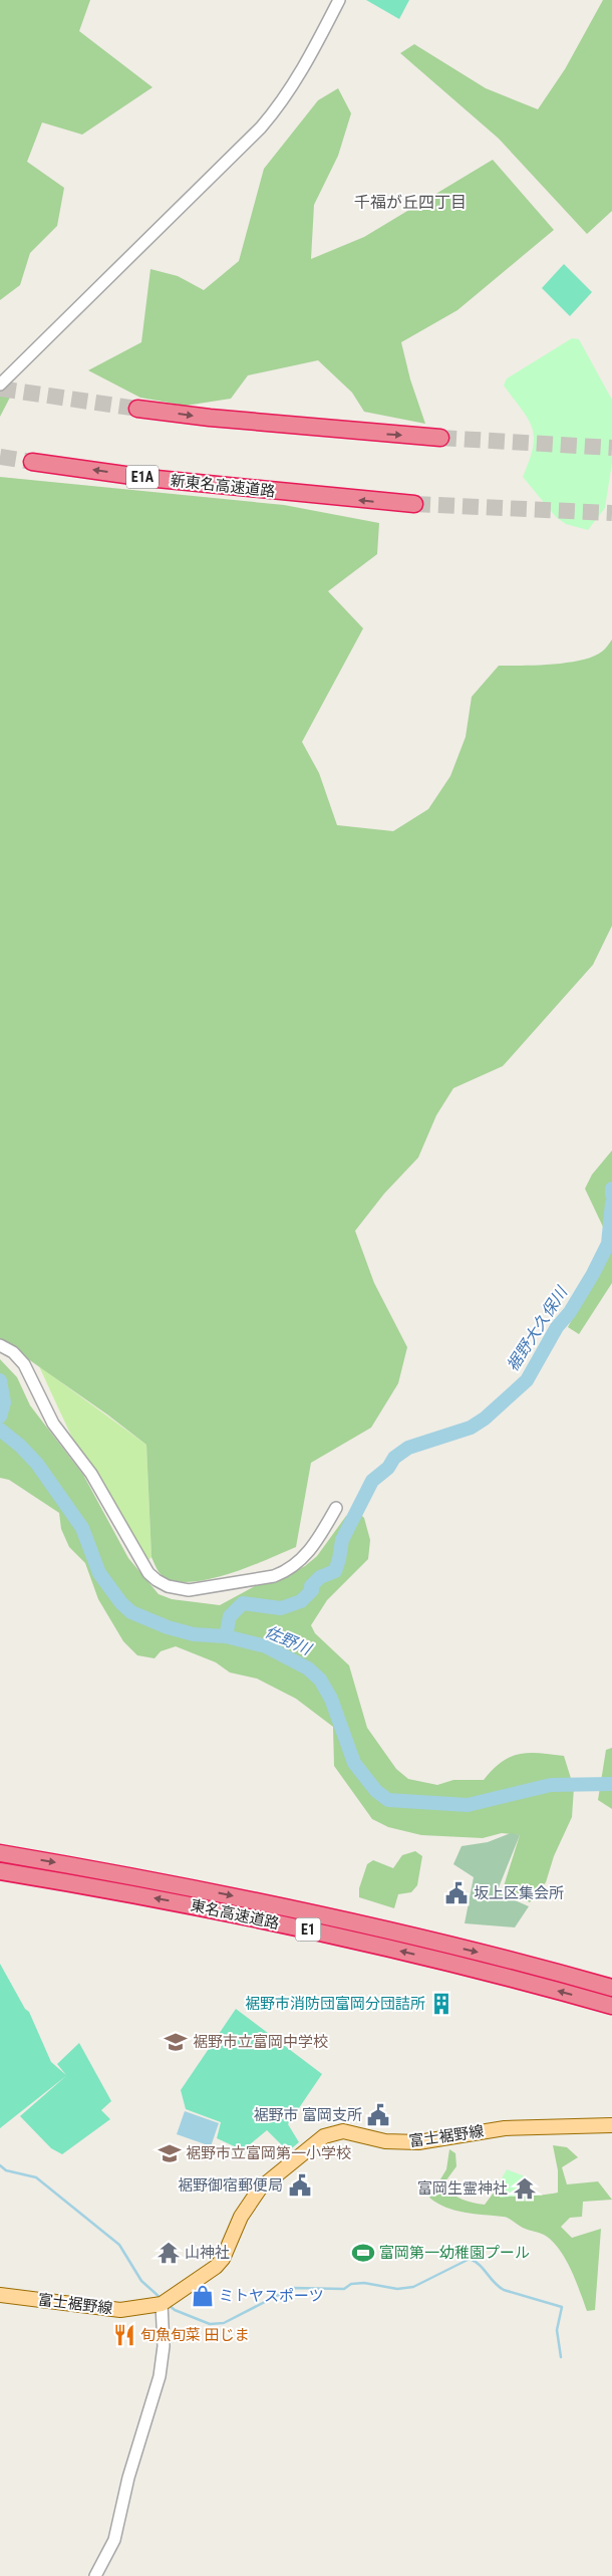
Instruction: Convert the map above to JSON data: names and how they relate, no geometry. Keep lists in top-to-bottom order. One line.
{"streets":{"highway":["E1A","新東名高速道路","東名高速道路","E1"],"main road":["富士裾野線"]},"districts":["千福が丘四丁目"],"water":["裾野大久保川","佐野川"],"places":{"public building":["坂上区集会所","裾野市 富岡支所","裾野御宿郵便局"],"building":["裾野市消防団富岡分団詰所"],"school or university":["裾野市立富岡中学校","裾野市立富岡第一小学校"],"temple":["富岡生霊神社","山神社"],"sports":["富岡第一幼稚園プール"],"shop":["ミトヤスポーツ"],"restaurant":["旬魚旬菜 田じま"]}}
